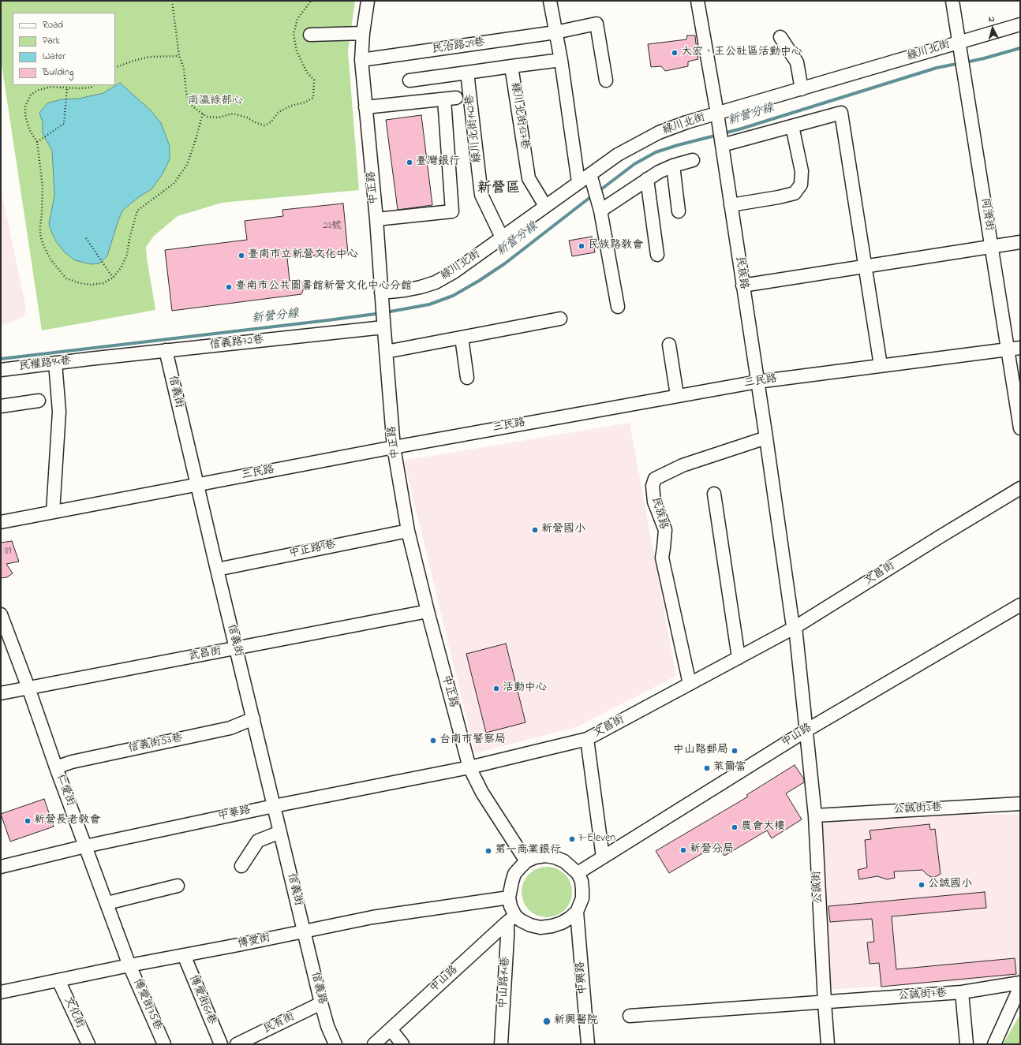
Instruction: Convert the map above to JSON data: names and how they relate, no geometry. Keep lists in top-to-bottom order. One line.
{"streets":{"street":["民治路29巷","綠川北街","綠川北街137巷","綠川北街142巷","中正路","同濟街","民族路","信義路72巷","民權路94巷","三民路","信義街","中正路9巷","文昌街","武昌街","中山路","信義街53巷","仁愛街","公誠街3巷","中華路","公誠街","博愛街","中興路","中山路14巷","信義路","公誠街7巷","博愛街61巷","博愛街75巷","文化街","民有街"]},"crossings":[["民治路29巷","中正路"],["綠川北街","綠川北街137巷"],["綠川北街","綠川北街142巷"],["綠川北街","中正路"],["綠川北街","同濟街"],["綠川北街","民族路"],["綠川北街137巷","綠川北街142巷"],["中正路","信義路72巷"],["中正路","三民路"],["中正路","中正路9巷"],["中正路","文昌街"],["中正路","武昌街"],["中正路","中山路"],["中正路","中華路"],["中正路","博愛街"],["中正路","中興路"],["中正路","中山路14巷"],["同濟街","三民路"],["民族路","三民路"],["民族路","文昌街"],["民族路","中山路"],["民族路","公誠街"],["信義路72巷","民權路94巷"],["信義路72巷","信義街"],["三民路","信義街"],["信義街","中正路9巷"],["信義街","武昌街"],["信義街","信義街53巷"],["信義街","中華路"],["信義街","博愛街"],["信義街","信義路"],["文昌街","中華路"],["武昌街","仁愛街"],["中山路","公誠街"],["中山路","博愛街"],["中山路","中興路"],["中山路","中山路14巷"],["信義街53巷","仁愛街"],["仁愛街","中華路"],["仁愛街","博愛街"],["仁愛街","博愛街75巷"],["公誠街3巷","公誠街"],["公誠街","公誠街7巷"],["博愛街","中興路"],["博愛街","中山路14巷"],["博愛街","信義路"],["博愛街","博愛街61巷"],["博愛街","博愛街75巷"],["博愛街","文化街"],["中興路","中山路14巷"],["信義路","民有街"]],"districts":["新營區"],"water":["新營分線"],"parks":["南瀛綠都心"],"places":["大宏、王公社區活動中心","臺灣銀行","民族路教會","臺南市立新營文化中心","臺南市公共圖書館新營文化中心分館","新營國小","活動中心","台南市警察局","中山路郵局","萊爾富","新營長老教會","農會大樓","7-Eleven","新營分局","第一商業銀行","公誠國小","新興醫院"],"house_numbers":["23號","89"],"legend":["Road","Park","Water","Building"],"north":"top"}
